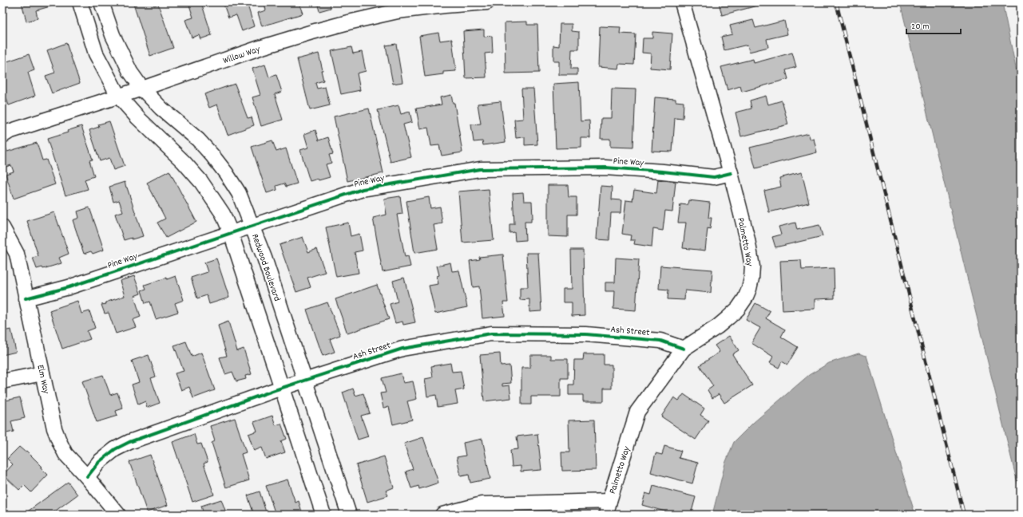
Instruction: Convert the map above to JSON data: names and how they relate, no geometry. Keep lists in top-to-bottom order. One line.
{"streets":{"street":["Willow Way","Pine Way","Palmetto Way","Redwood Boulevard","Ash Street","Elm Way"]},"crossings":[["Willow Way","Redwood Boulevard"],["Pine Way","Palmetto Way"],["Pine Way","Redwood Boulevard"],["Pine Way","Elm Way"],["Palmetto Way","Ash Street"],["Redwood Boulevard","Ash Street"],["Ash Street","Elm Way"]],"scale_bar":"20 m"}
